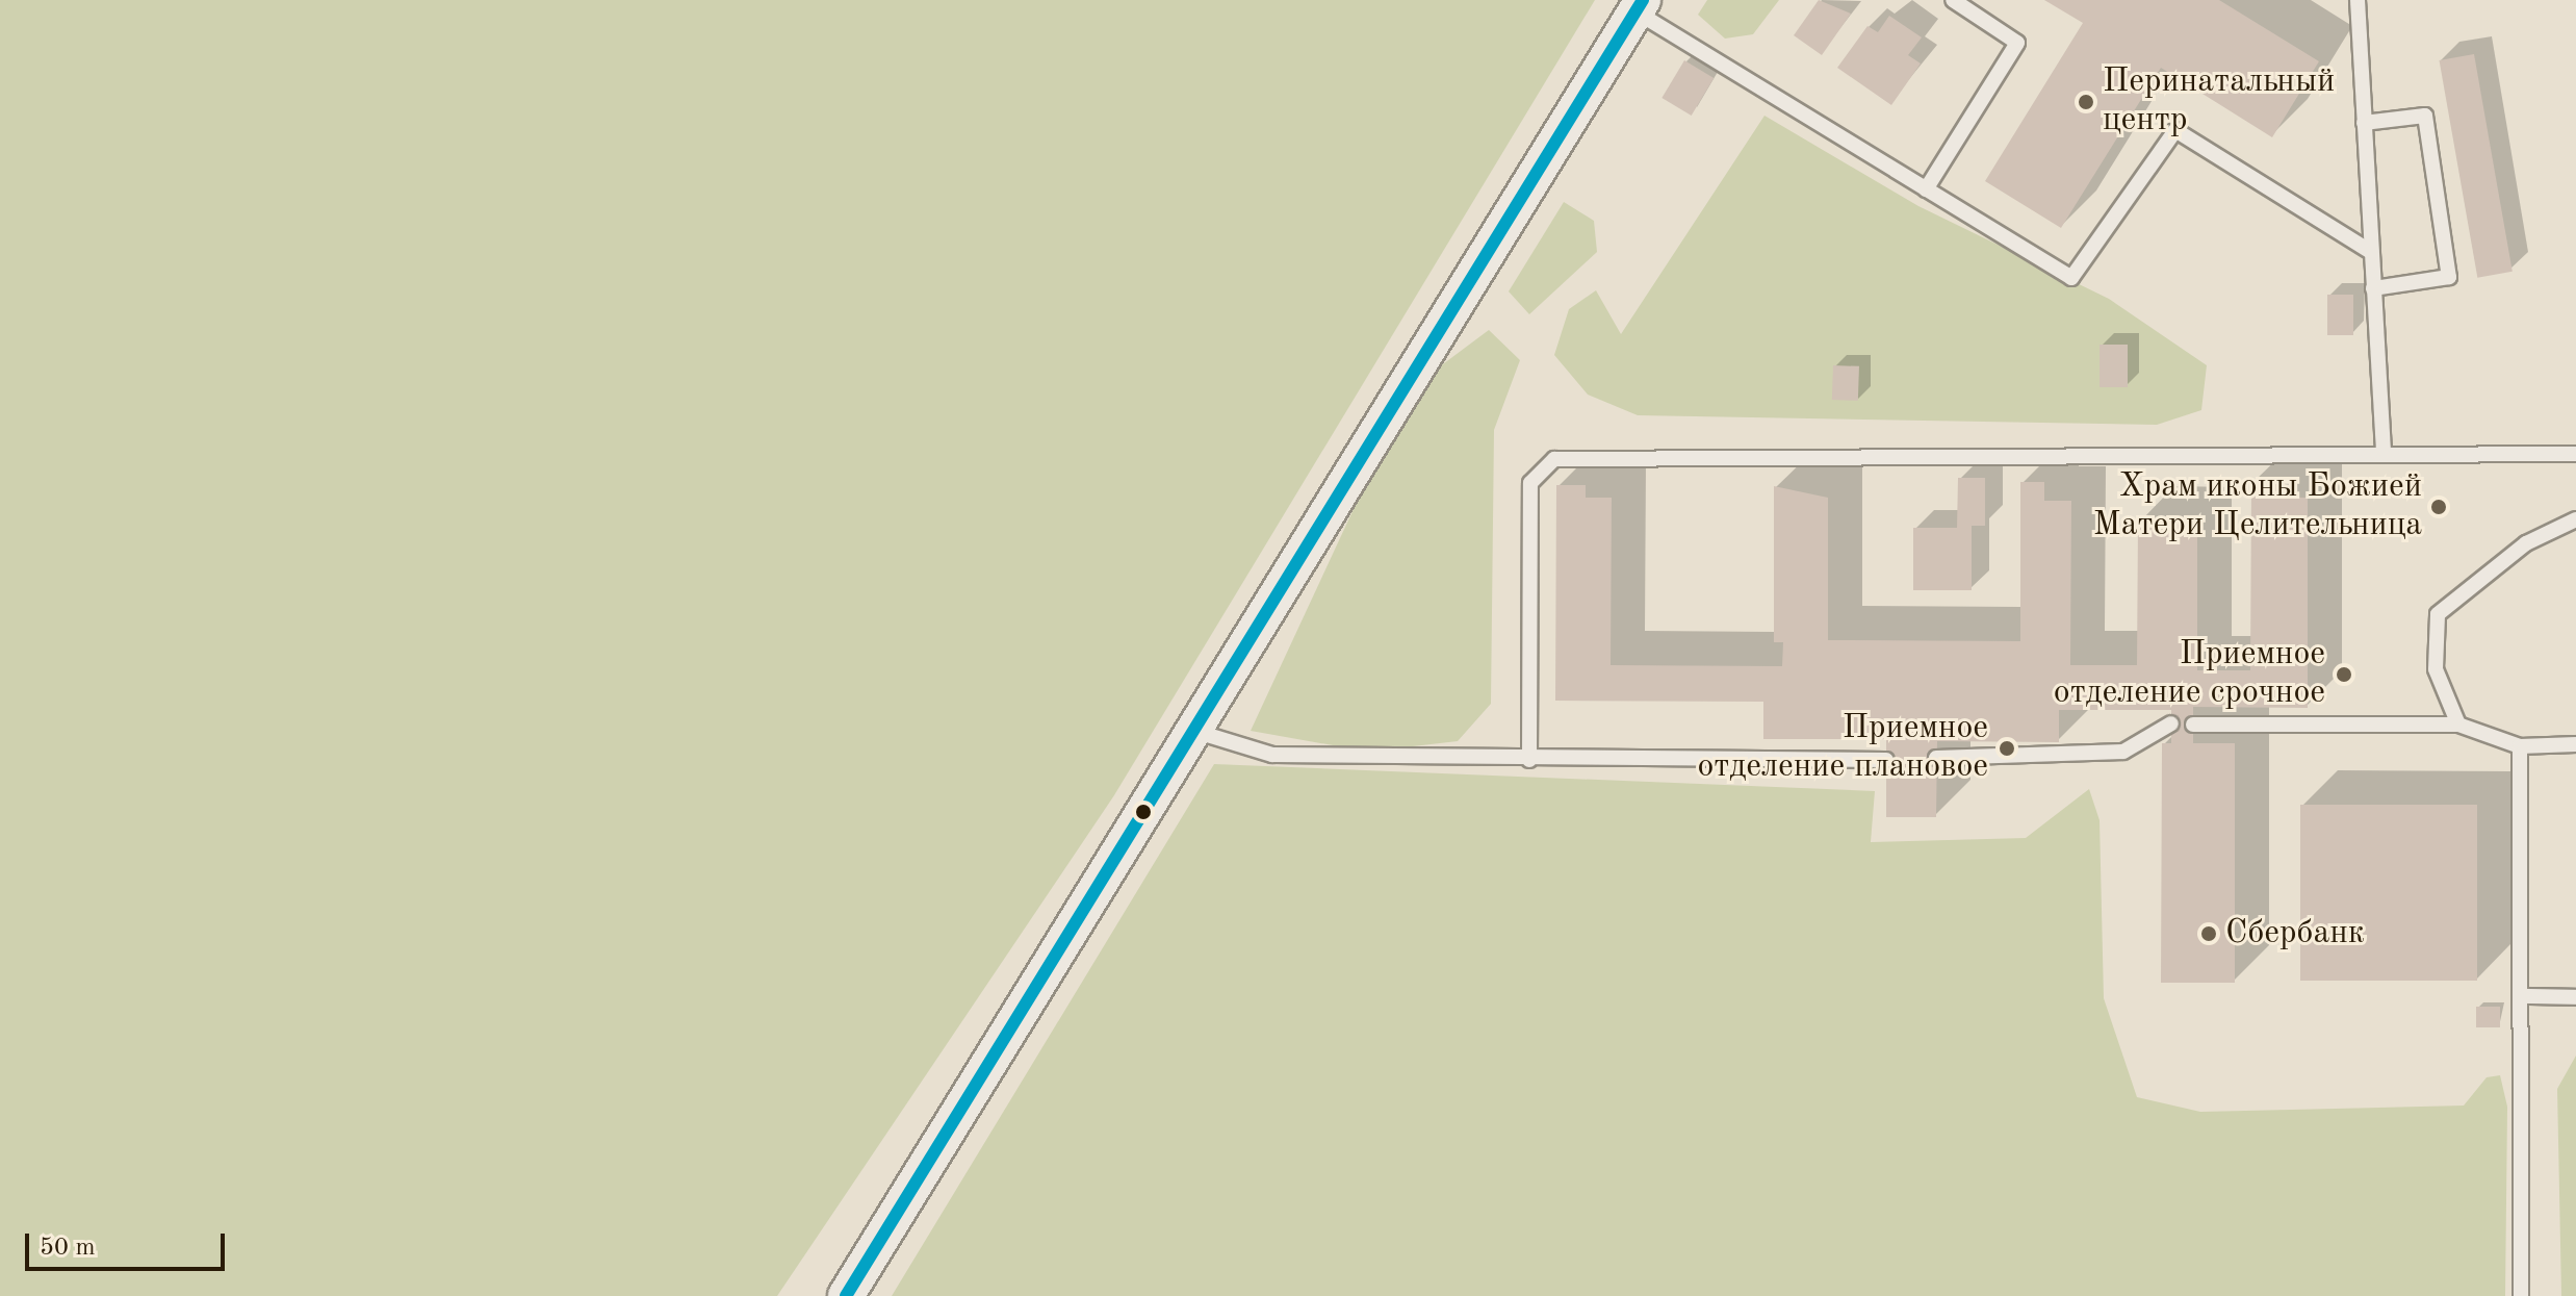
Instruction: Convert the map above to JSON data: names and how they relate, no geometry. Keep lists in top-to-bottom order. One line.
{"places":["Перинатальный центр","Храм иконы Божией Матери Целительница","Приемное отделение срочное","Приемное отделение плановое","Сбербанк"],"scale_bar":"50 m"}
